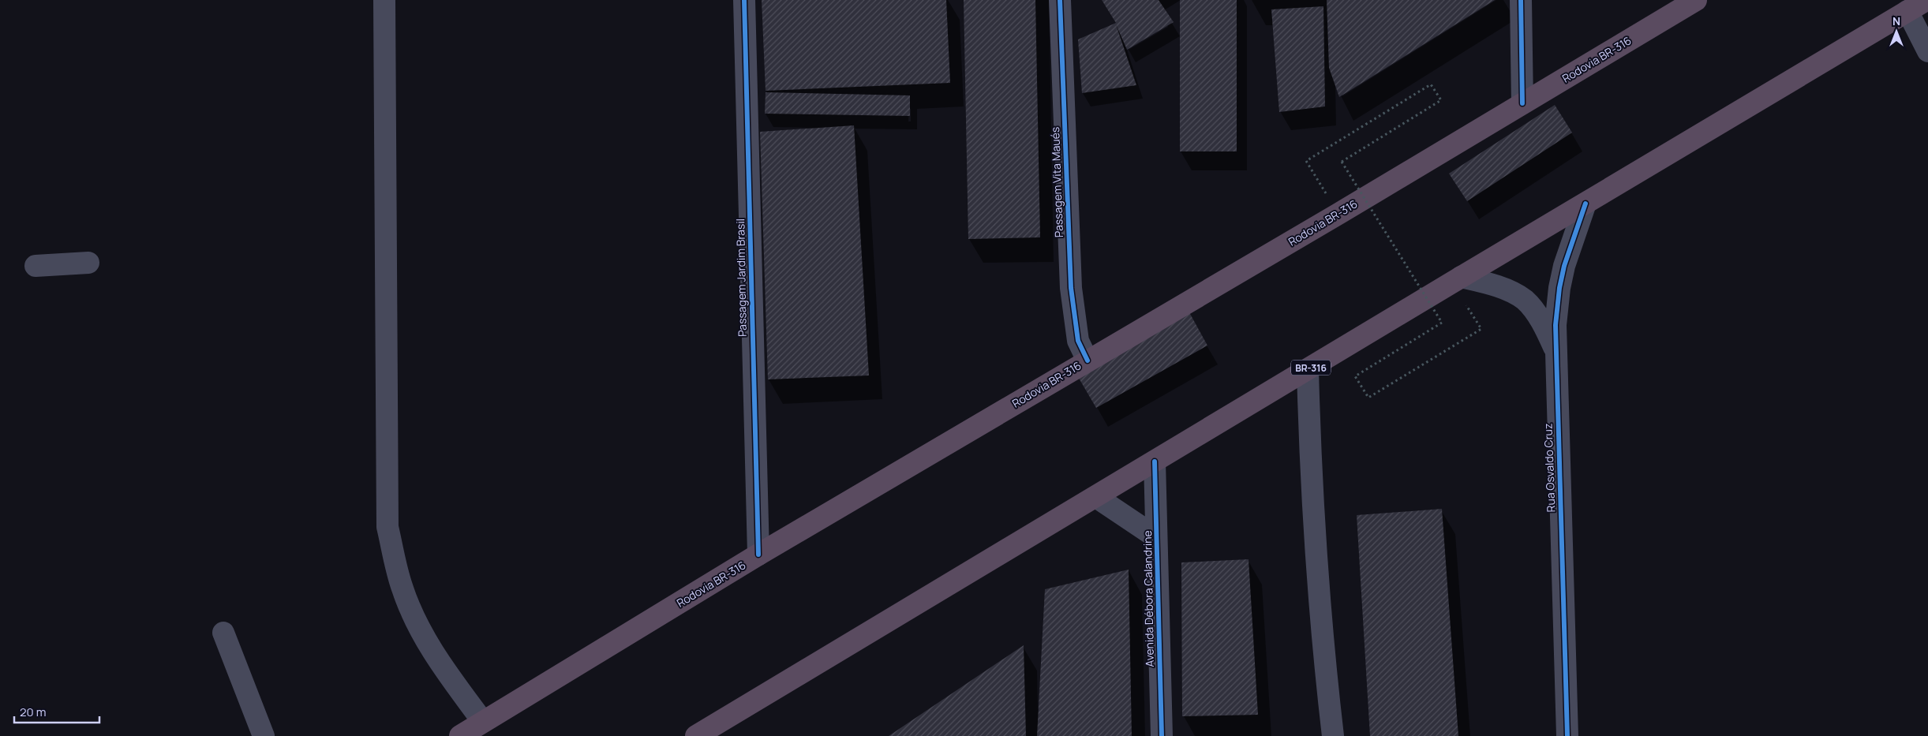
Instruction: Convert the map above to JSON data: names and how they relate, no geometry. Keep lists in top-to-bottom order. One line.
{"streets":{"highway":["Rodovia BR-316","BR-316"],"street":["Passagem Vita Maués","Passagem Jardim Brasil","Rua Osvaldo Cruz","Avenida Débora Calandrine"]},"crossings":[["Rodovia BR-316","Passagem Vita Maués"],["Rodovia BR-316","Passagem Jardim Brasil"],["BR-316","Rua Osvaldo Cruz"],["BR-316","Avenida Débora Calandrine"]],"scale_bar":"20 m","north":"top"}
